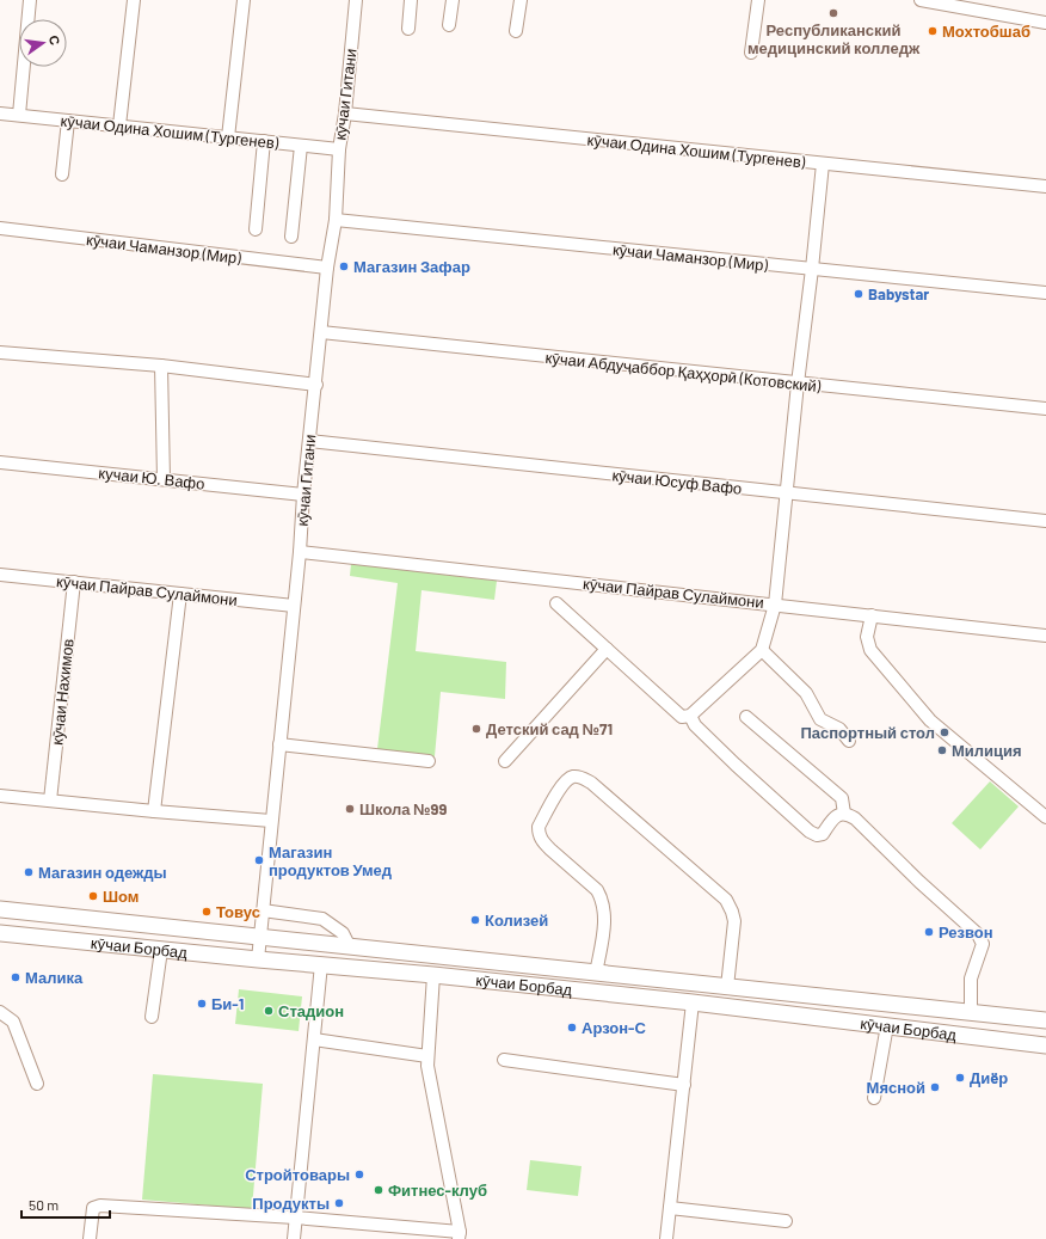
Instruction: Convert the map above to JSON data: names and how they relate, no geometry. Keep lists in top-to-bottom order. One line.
{"streets":{"main road":["кӯчаи Борбад"],"street":["кӯчаи Гитани","кӯчаи Одина Хошим (Тургенев)","кӯчаи Чаманзор (Мир)","кӯчаи Абдуҷаббор Қаҳҳорӣ (Котовский)","кучаи Ю. Вафо","кӯчаи Юсуф Вафо","кӯчаи Пайрав Сулаймони","кӯчаи Нахимов"]},"crossings":[["кӯчаи Гитани","кӯчаи Одина Хошим (Тургенев)"],["кӯчаи Гитани","кӯчаи Чаманзор (Мир)"],["кӯчаи Гитани","кӯчаи Абдуҷаббор Қаҳҳорӣ (Котовский)"],["кӯчаи Гитани","кучаи Ю. Вафо"],["кӯчаи Гитани","кӯчаи Юсуф Вафо"],["кӯчаи Гитани","кӯчаи Пайрав Сулаймони"],["кӯчаи Гитани","кӯчаи Борбад"],["кӯчаи Пайрав Сулаймони","кӯчаи Нахимов"]],"places":["Республиканский медицинский колледж","Мохтобшаб","Магазин Зафар","Babystar","Детский сад №71","Паспортный стол","Милиция","Школа №99","Магазин продуктов Умед","Магазин одежды","Шом","Товус","Колизей","Резвон","Малика","Би-1","Стадион","Арзон-С","Диëр","Мясной","Стройтовары","Фитнес-клуб","Продукты"],"scale_bar":"50 m","north":"right"}
